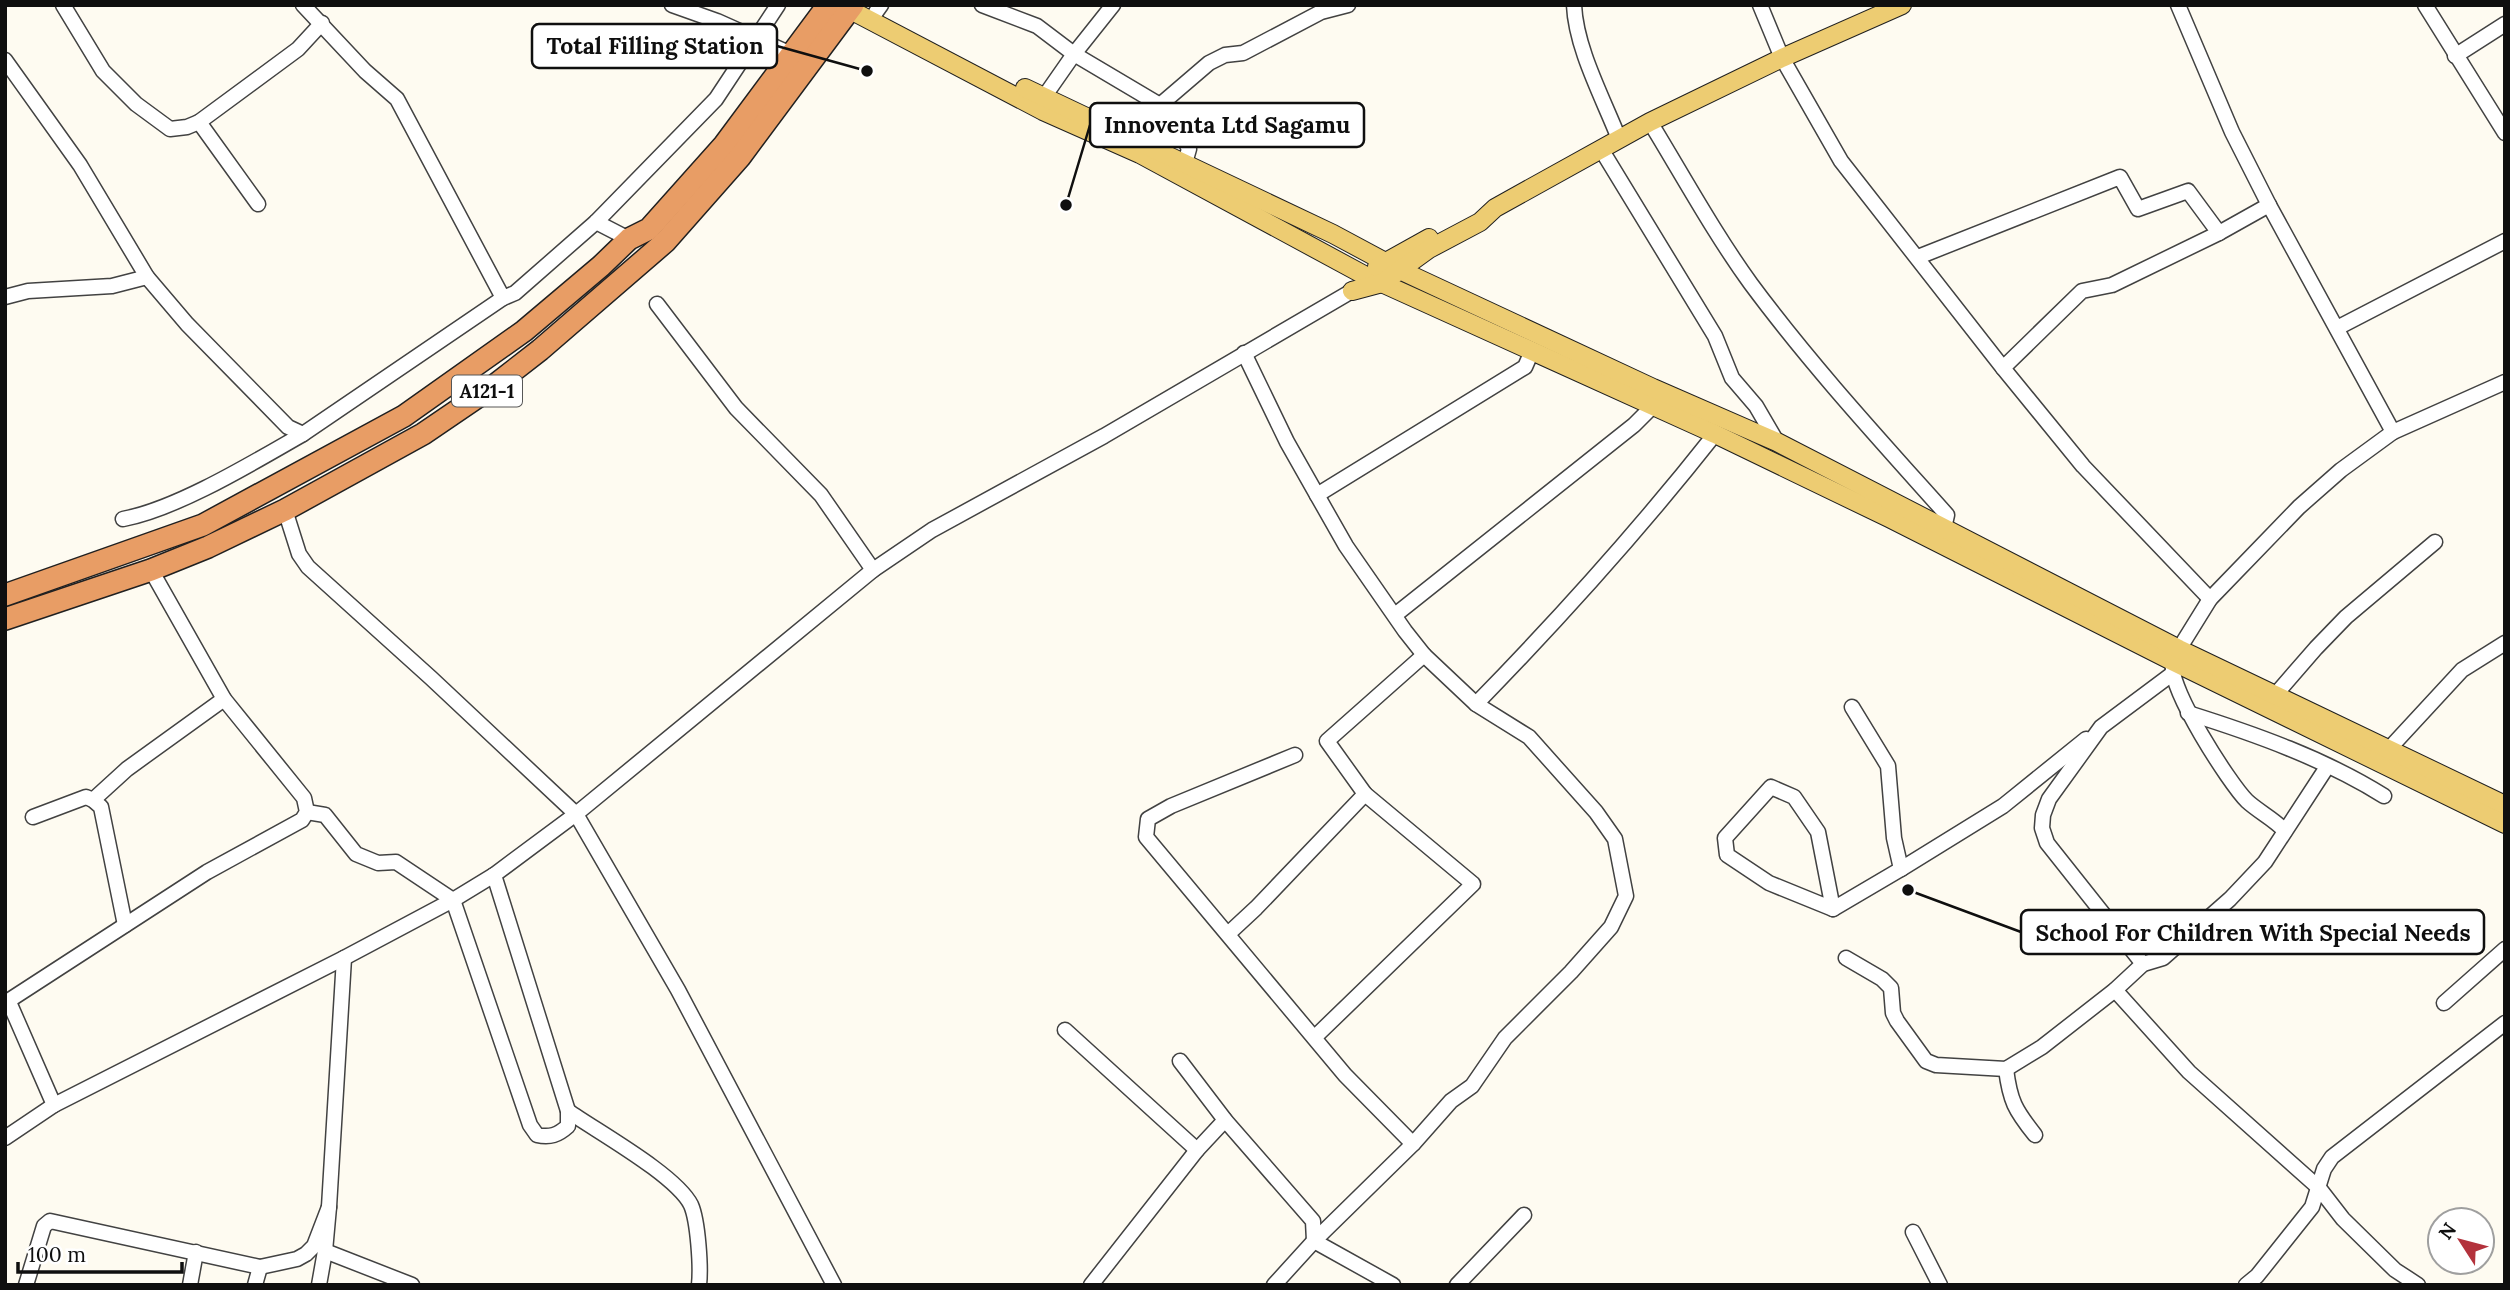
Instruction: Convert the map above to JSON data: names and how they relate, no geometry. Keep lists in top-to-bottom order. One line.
{"streets":{"highway":["A121-1"]},"places":["Total Filling Station","Innoventa Ltd Sagamu","School For Children With Special Needs"],"scale_bar":"100 m","north":"top left"}
